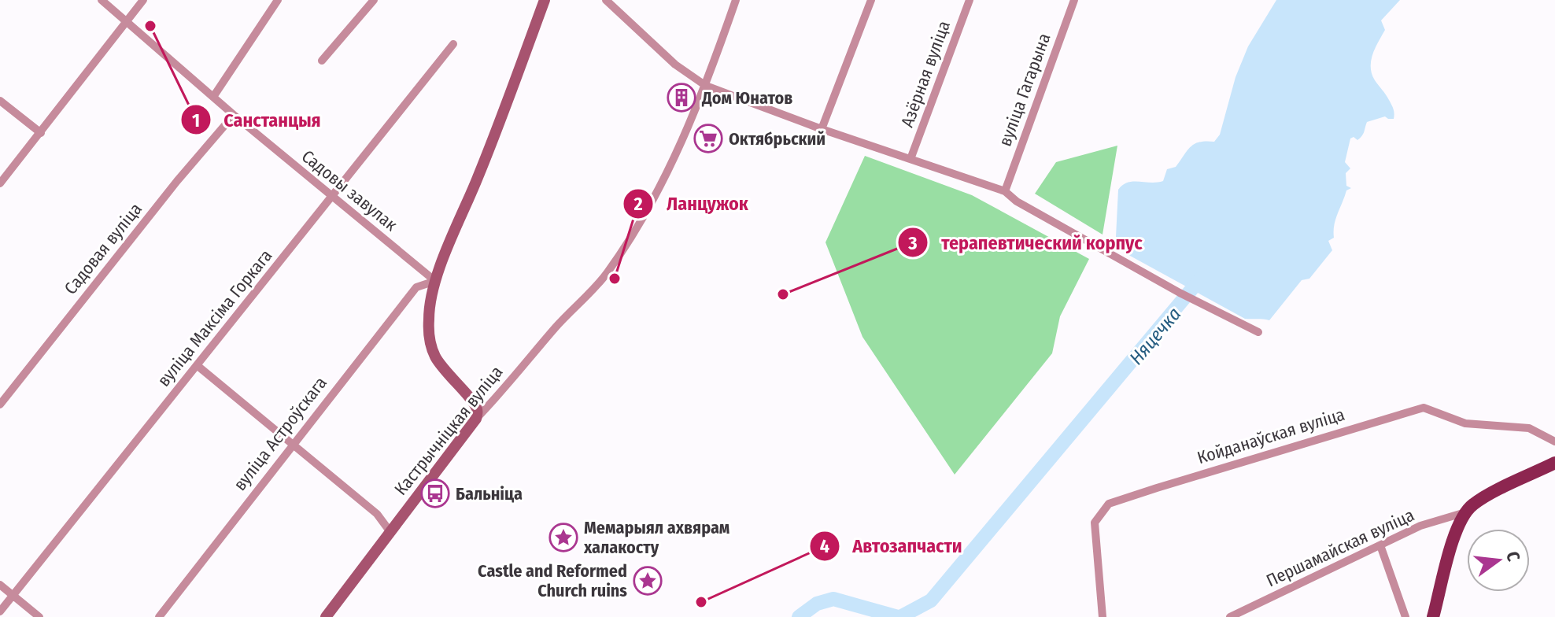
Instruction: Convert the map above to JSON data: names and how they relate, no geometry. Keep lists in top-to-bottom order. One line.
{"streets":{"street":["Азёрная вуліца","вуліца Гагарына","Садовы завулак","Садовая вуліца","вуліца Максіма Горкага","Кастрычніцкая вуліца","вуліца Астроўскага","Койданаўская вуліца","Першамайская вуліца"]},"crossings":[["Садовы завулак","Садовая вуліца"],["Садовы завулак","вуліца Максіма Горкага"],["Садовы завулак","вуліца Астроўскага"]],"water":["Няцечка"],"places":{"other":["Санстанцыя","Ланцужок","терапевтический корпус","Автозапчасти"],"building":["Дом Юнатов"],"supermarket":["Октябрьский"],"bus stop":["Бальніца"],"place":["Мемарыял ахвярам халакосту","Castle and Reformed Church ruins"]},"north":"right"}
